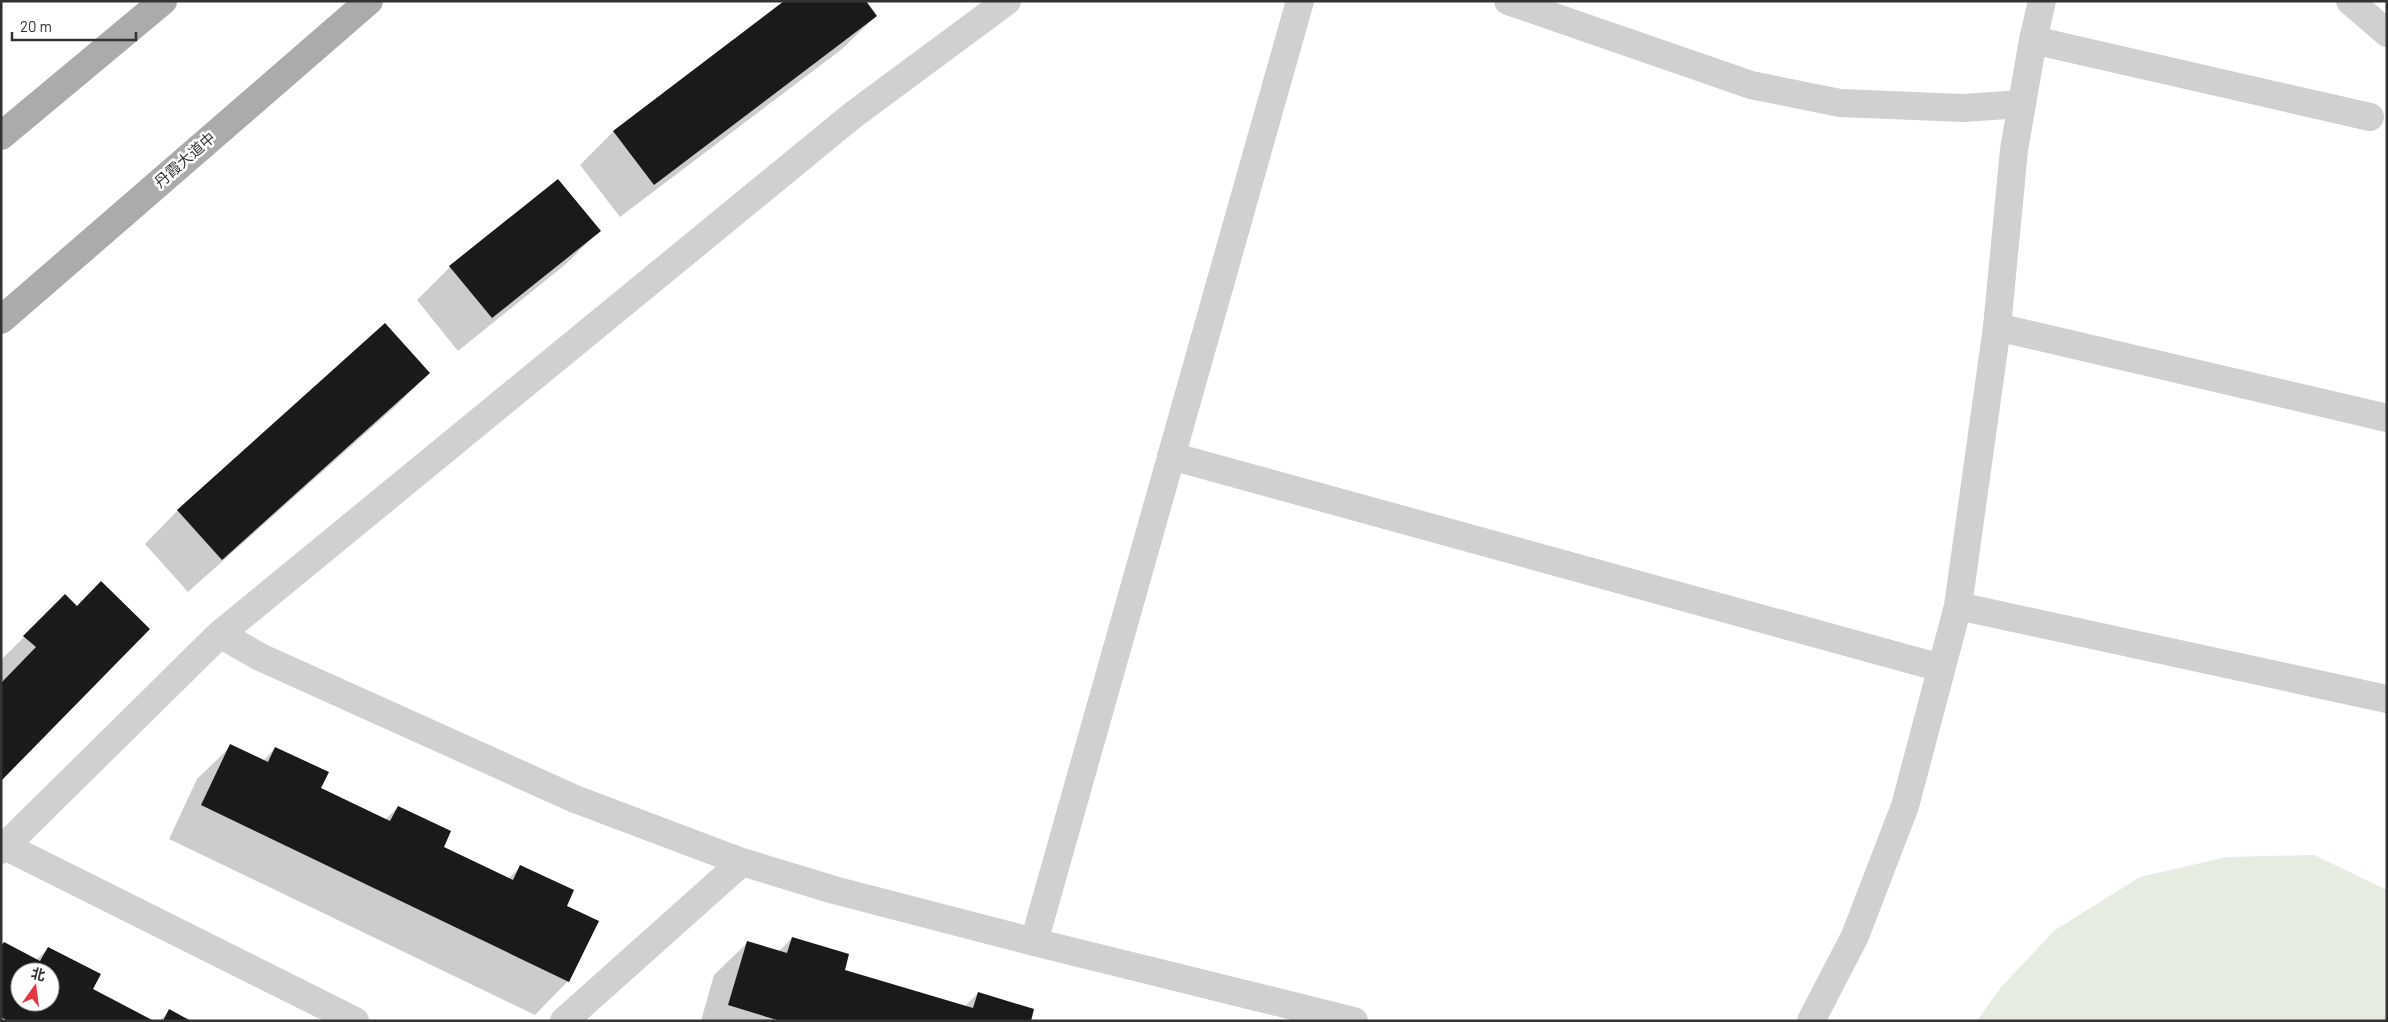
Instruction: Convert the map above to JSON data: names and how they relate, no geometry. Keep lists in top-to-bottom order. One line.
{"streets":{"main road":["丹霞大道中"]},"scale_bar":"20 m","north":"top"}
